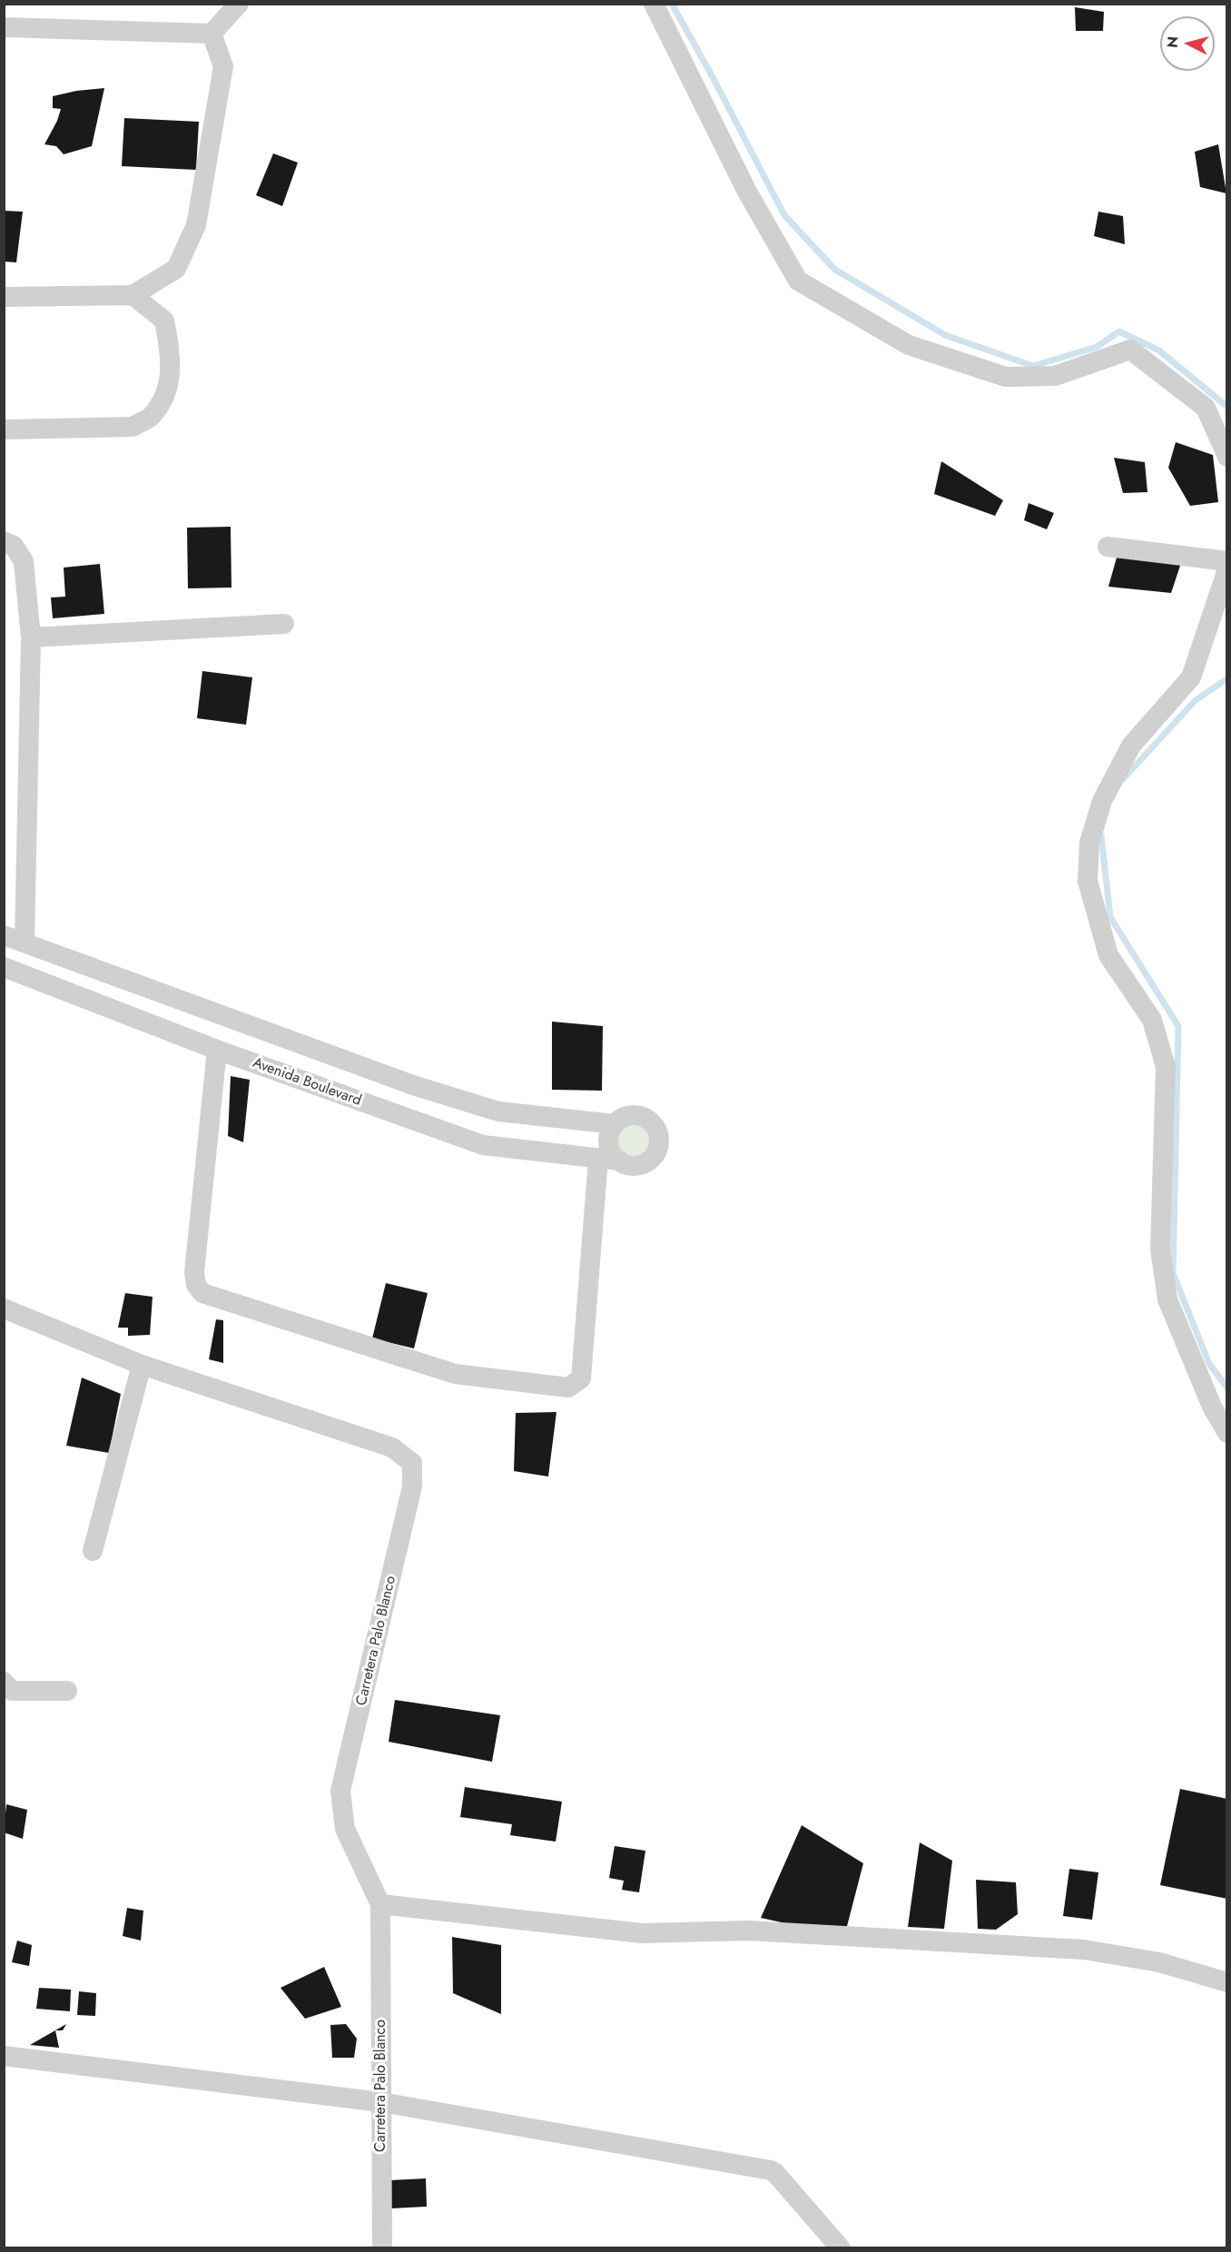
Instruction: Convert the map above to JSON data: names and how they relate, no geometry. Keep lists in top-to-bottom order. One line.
{"streets":{"street":["Avenida Boulevard","Carretera Palo Blanco"]},"north":"left"}
